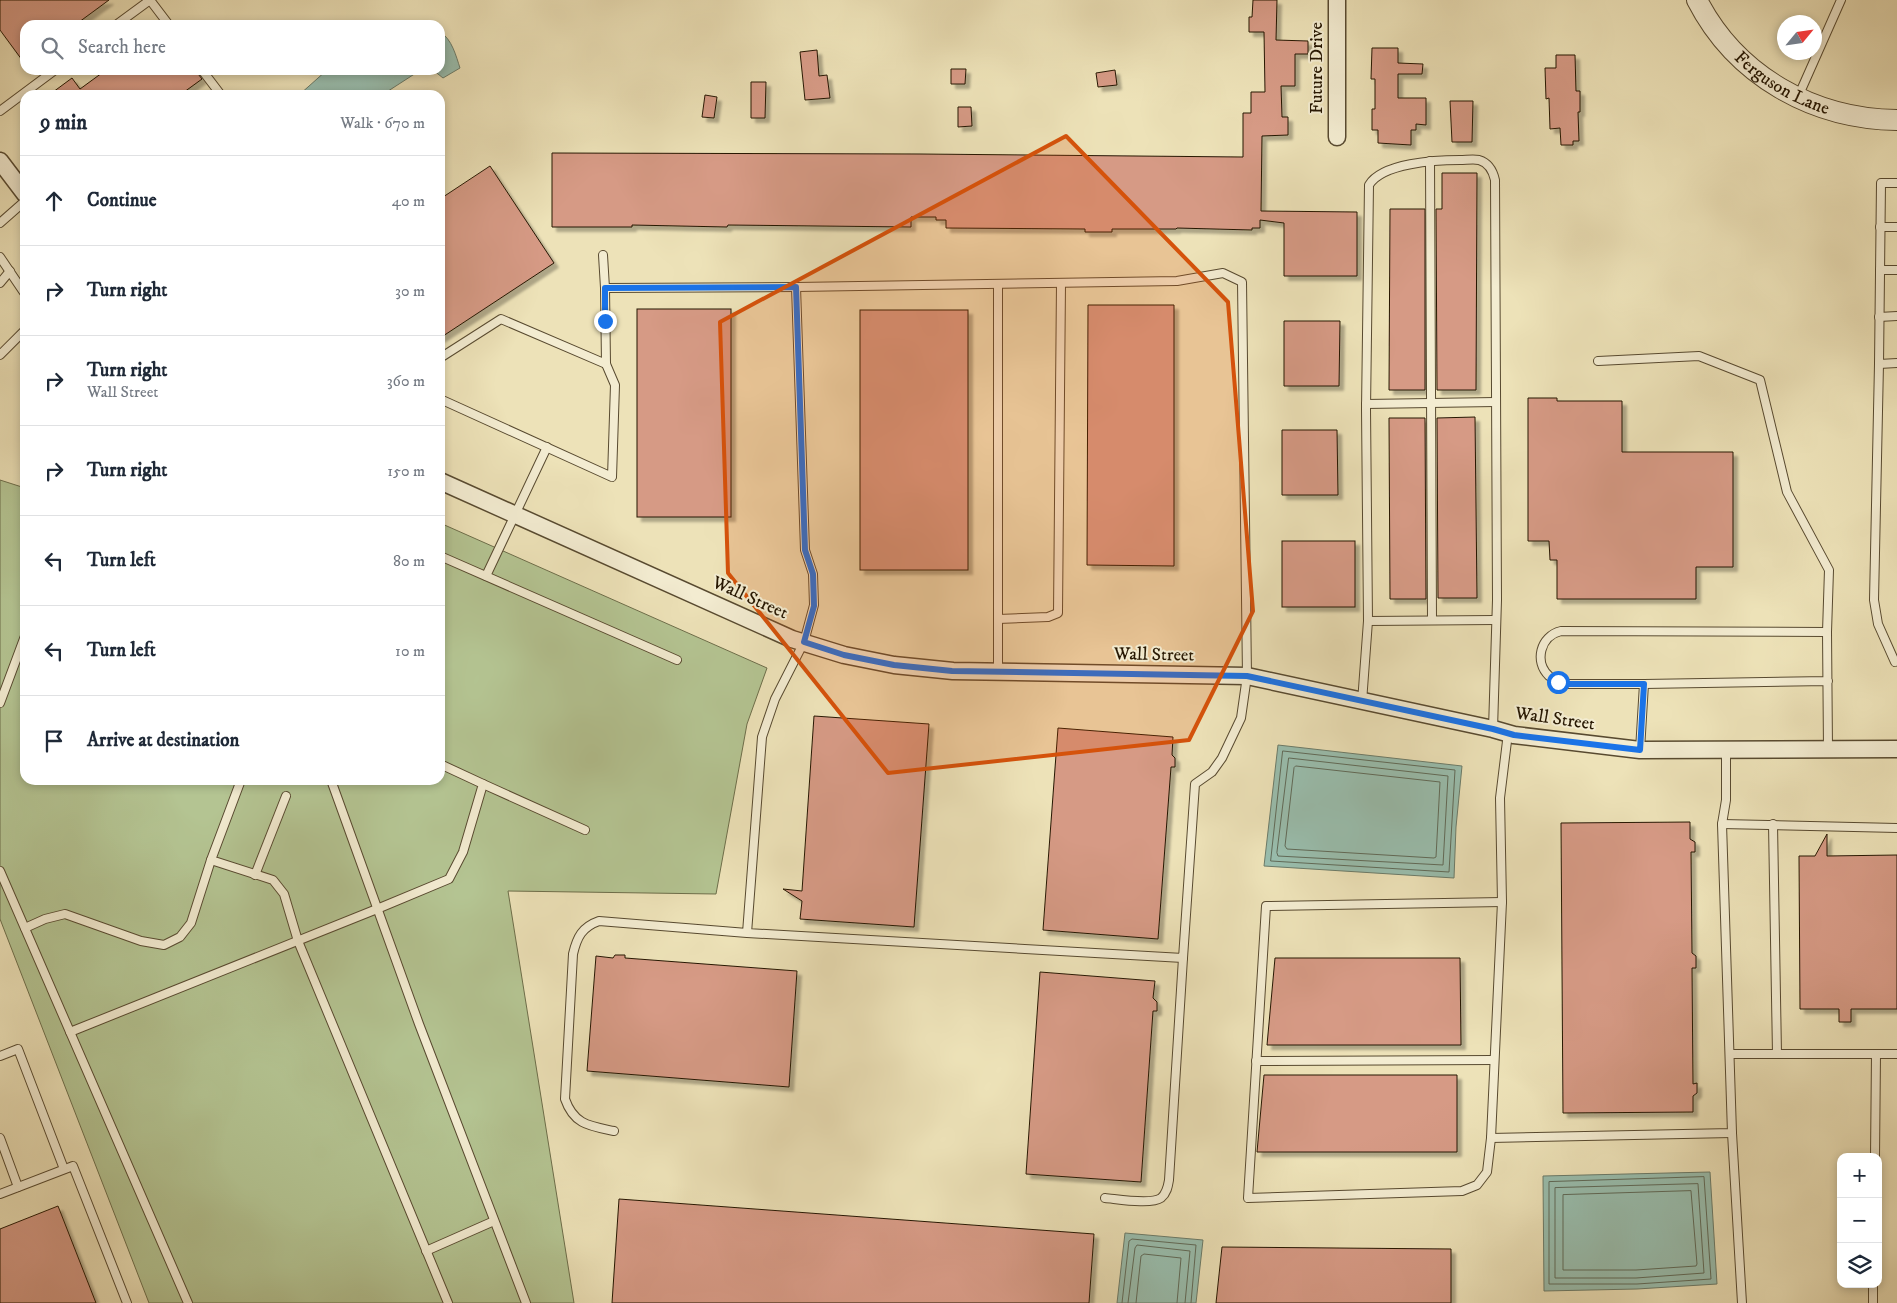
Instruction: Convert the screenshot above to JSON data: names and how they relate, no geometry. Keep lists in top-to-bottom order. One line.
{"streets":{"street":["Future Drive","Ferguson Lane","Wall Street"]},"north":"top right","page":{"search":"Search here","heading":["9 min","Walk · 670 m"],"list":[["Continue","40 m"],["Turn right","30 m"],["Turn right","Wall Street","360 m"],["Turn right","150 m"],["Turn left","80 m"],["Turn left","10 m"],"Arrive at destination"],"map_buttons":["+","−"]}}
